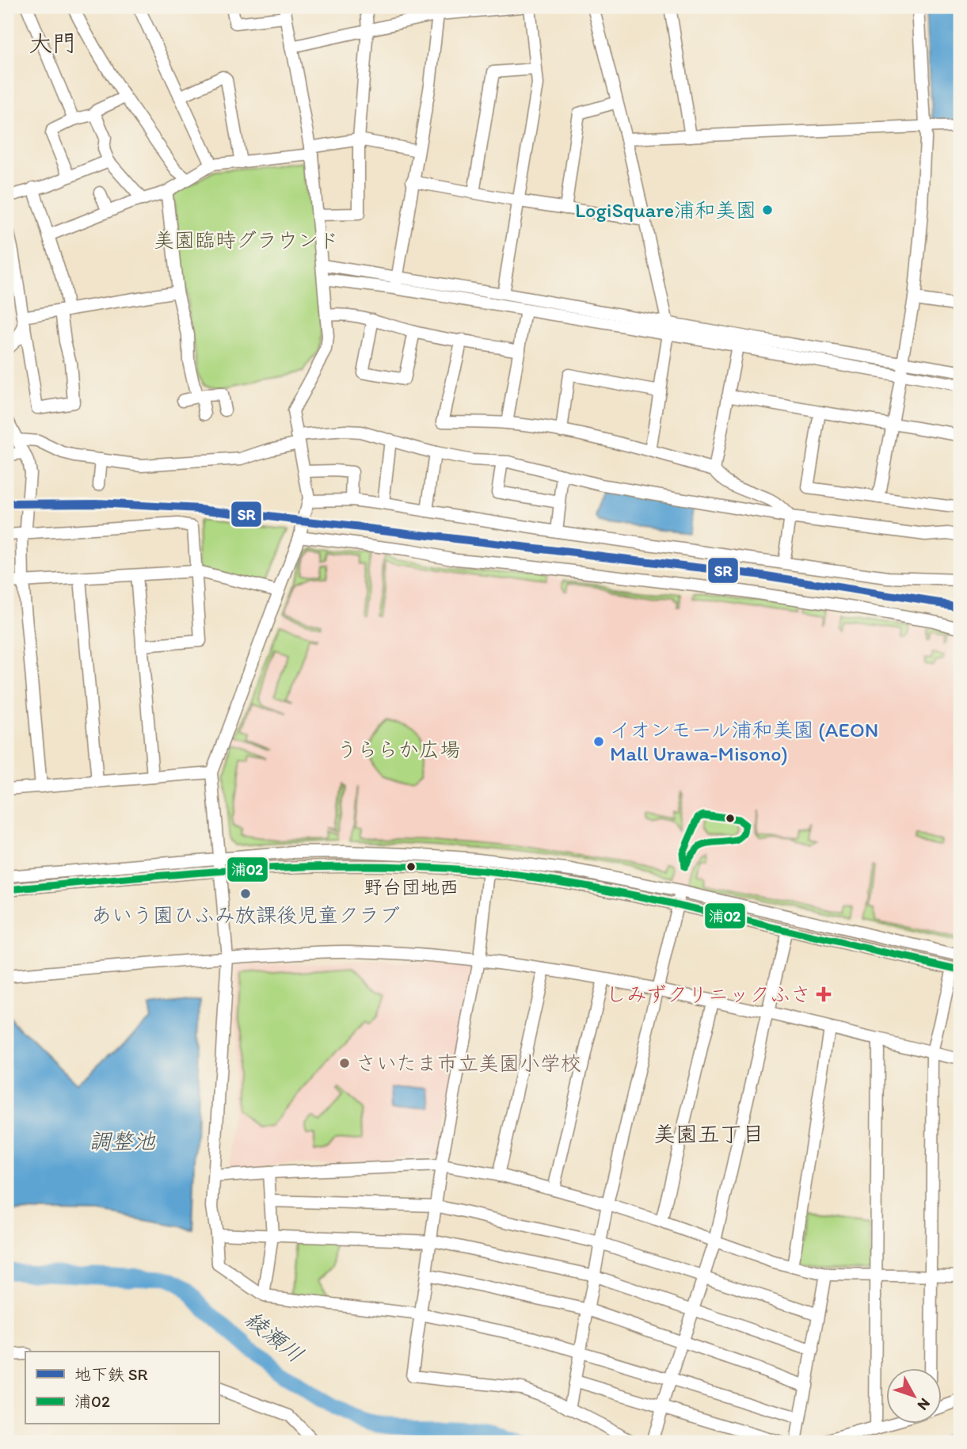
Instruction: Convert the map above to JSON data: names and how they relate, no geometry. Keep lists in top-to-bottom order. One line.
{"districts":["大門","美園五丁目"],"water":["調整池","綾瀬川"],"parks":["美園臨時グラウンド","うららか広場"],"places":{"other":["LogiSquare浦和美園","イオンモール浦和美園 (AEON Mall Urawa-Misono)","野台団地西","あいう園ひふみ放課後児童クラブ","さいたま市立美園小学校"],"health":["しみずクリニックふさ"]},"lines":["metro line SR","transit line 浦02"],"legend":["地下鉄 SR","浦02"],"north":"bottom right"}
